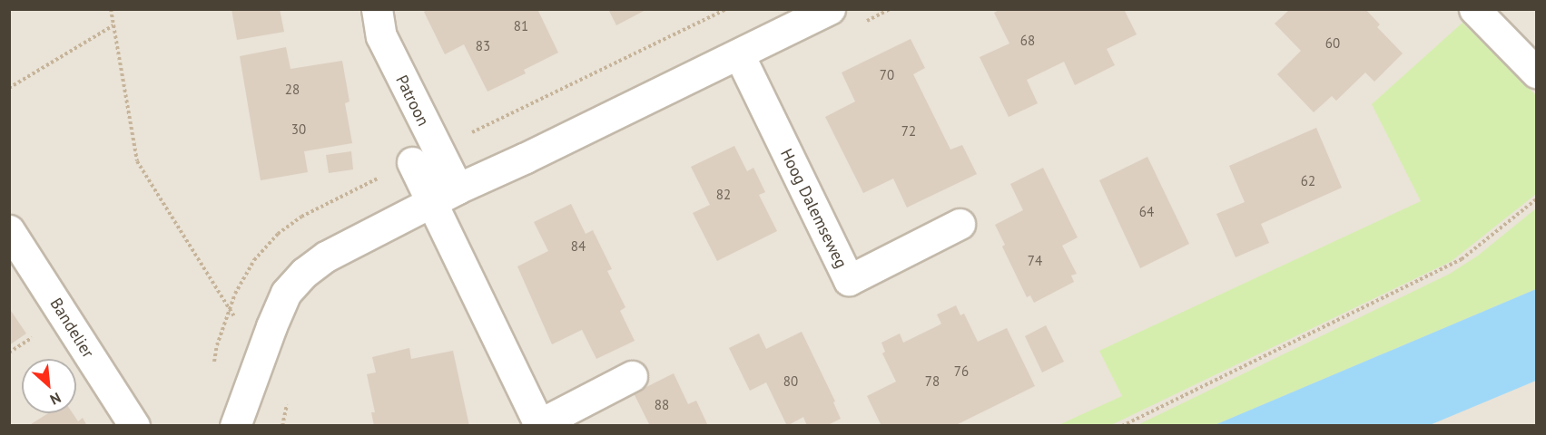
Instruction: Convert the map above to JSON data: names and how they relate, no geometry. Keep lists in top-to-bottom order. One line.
{"streets":{"street":["Patroon","Hoog Dalemseweg","Bandelier"]},"house_numbers":["81","68","60","83","70","28","30","72","62","82","64","84","74","76","80","78","88"],"north":"bottom right"}
